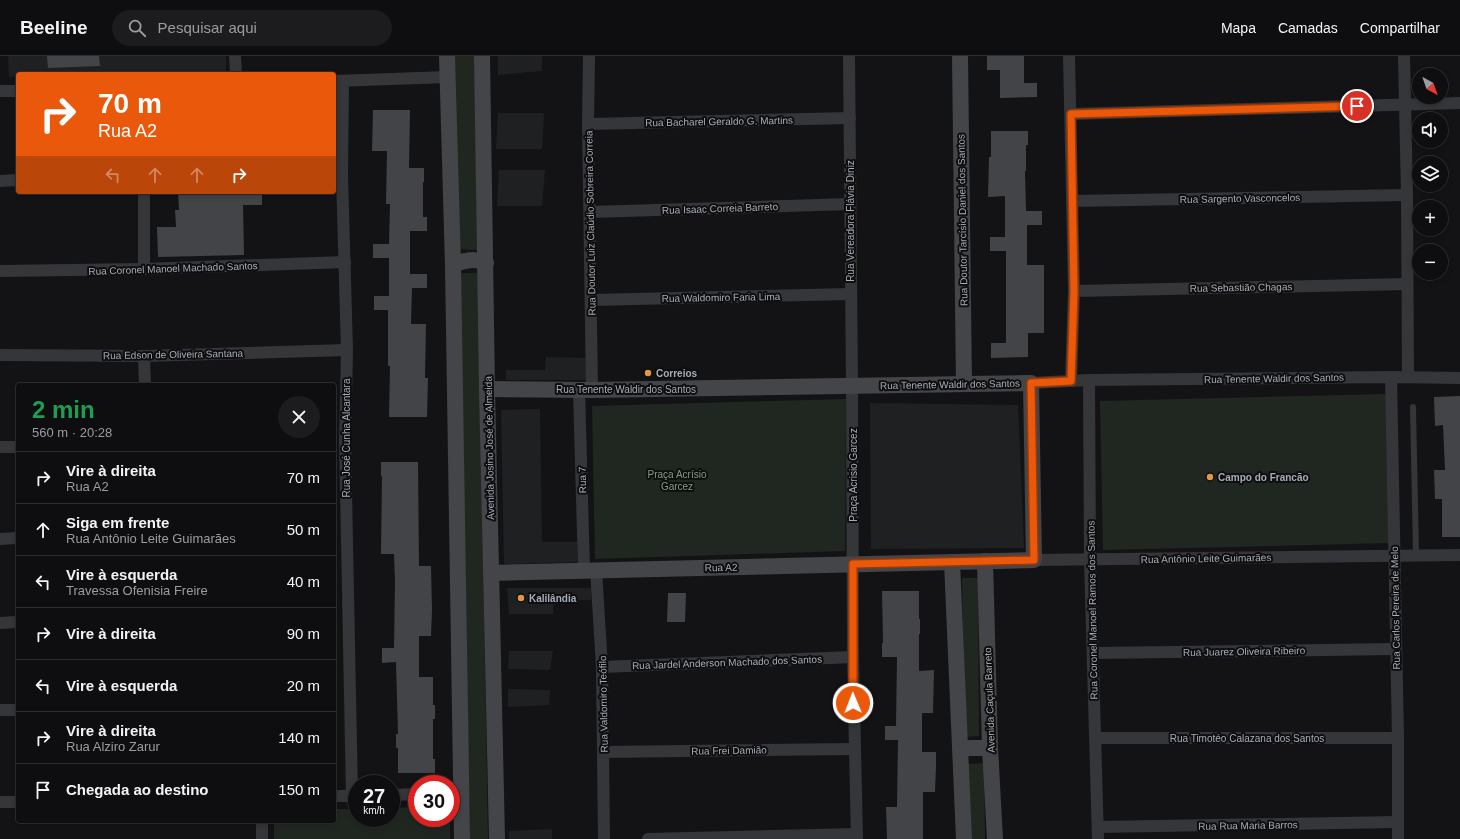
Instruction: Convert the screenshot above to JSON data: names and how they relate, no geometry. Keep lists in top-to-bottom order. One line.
{"streets":{"street":["Rua Bacharel Geraldo G. Martins","Rua Sargento Vasconcelos","Rua Isaac Correia Barreto","Rua Doutor Tarcísio Daniel dos Santos","Rua Vereadora Flávia Diniz","Rua Doutor Luiz Claúdio Sobreira Correia","Rua Coronel Manoel Machado Santos","Rua Sebastião Chagas","Rua Waldomiro Faria Lima","Rua Edson de Oliveira Santana","Rua Tenente Waldir dos Santos","Rua José Cunha Alcantara","Avenida Josino José de Almeida","Praça Acrisio Garcez","Rua 7","Rua Antônio Leite Guimarães","Rua A2","Rua Carlos Pereira de Melo","Rua Coronel Manoel Ramos dos Santos","Rua Juarez Oliveira Ribeiro","Rua Jardel Anderson Machado dos Santos","Avenida Caçula Barreto","Rua Valdomiro Teófilo","Rua Timotéo Calazana dos Santos","Rua Frei Damião","Rua Rua Maria Barros"]},"crossings":[["Rua Bacharel Geraldo G. Martins","Rua Vereadora Flávia Diniz"],["Rua Bacharel Geraldo G. Martins","Rua Doutor Luiz Claúdio Sobreira Correia"],["Rua Isaac Correia Barreto","Rua Vereadora Flávia Diniz"],["Rua Isaac Correia Barreto","Rua Doutor Luiz Claúdio Sobreira Correia"],["Rua Doutor Tarcísio Daniel dos Santos","Rua Tenente Waldir dos Santos"],["Rua Vereadora Flávia Diniz","Rua Waldomiro Faria Lima"],["Rua Vereadora Flávia Diniz","Rua Tenente Waldir dos Santos"],["Rua Vereadora Flávia Diniz","Praça Acrisio Garcez"],["Rua Doutor Luiz Claúdio Sobreira Correia","Rua Waldomiro Faria Lima"],["Rua Doutor Luiz Claúdio Sobreira Correia","Rua Tenente Waldir dos Santos"],["Rua Doutor Luiz Claúdio Sobreira Correia","Rua 7"],["Rua Coronel Manoel Machado Santos","Rua José Cunha Alcantara"],["Rua Edson de Oliveira Santana","Rua José Cunha Alcantara"],["Rua Tenente Waldir dos Santos","Avenida Josino José de Almeida"],["Rua Tenente Waldir dos Santos","Praça Acrisio Garcez"],["Rua Tenente Waldir dos Santos","Rua 7"],["Rua Tenente Waldir dos Santos","Rua Carlos Pereira de Melo"],["Rua Tenente Waldir dos Santos","Rua Coronel Manoel Ramos dos Santos"],["Avenida Josino José de Almeida","Rua A2"],["Praça Acrisio Garcez","Rua A2"],["Praça Acrisio Garcez","Rua Jardel Anderson Machado dos Santos"],["Praça Acrisio Garcez","Rua Frei Damião"],["Rua 7","Rua A2"],["Rua 7","Rua Valdomiro Teófilo"],["Rua Antônio Leite Guimarães","Rua A2"],["Rua Antônio Leite Guimarães","Rua Carlos Pereira de Melo"],["Rua Antônio Leite Guimarães","Rua Coronel Manoel Ramos dos Santos"],["Rua Antônio Leite Guimarães","Avenida Caçula Barreto"],["Rua A2","Rua Valdomiro Teófilo"],["Rua Carlos Pereira de Melo","Rua Juarez Oliveira Ribeiro"],["Rua Carlos Pereira de Melo","Rua Timotéo Calazana dos Santos"],["Rua Carlos Pereira de Melo","Rua Rua Maria Barros"],["Rua Coronel Manoel Ramos dos Santos","Rua Juarez Oliveira Ribeiro"],["Rua Coronel Manoel Ramos dos Santos","Rua Timotéo Calazana dos Santos"],["Rua Coronel Manoel Ramos dos Santos","Rua Rua Maria Barros"],["Rua Jardel Anderson Machado dos Santos","Rua Valdomiro Teófilo"],["Rua Valdomiro Teófilo","Rua Frei Damião"]],"parks":["Praça Acrísio Garcez"],"places":["Correios","Campo do Francão","Kalilândia"],"north":"bottom right","page":{"header":"Beeline","search":"Pesquisar aqui","nav":["Mapa","Camadas","Compartilhar"],"map_buttons":["+","−"],"turn":["70 m","Rua A2"],"heading":["2 min","560 m · 20:28"],"list":[{"name":"Vire à direita","note":"Rua A2","value":"70 m"},{"name":"Siga em frente","note":"Rua Antônio Leite Guimarães","value":"50 m"},{"name":"Vire à esquerda","note":"Travessa Ofenisia Freire","value":"40 m"},{"name":"Vire à direita","value":"90 m"},{"name":"Vire à esquerda","value":"20 m"},{"name":"Vire à direita","note":"Rua Alziro Zarur","value":"140 m"},{"name":"Chegada ao destino","value":"150 m"}],"speed":"27 km/h","limit":"30"}}
